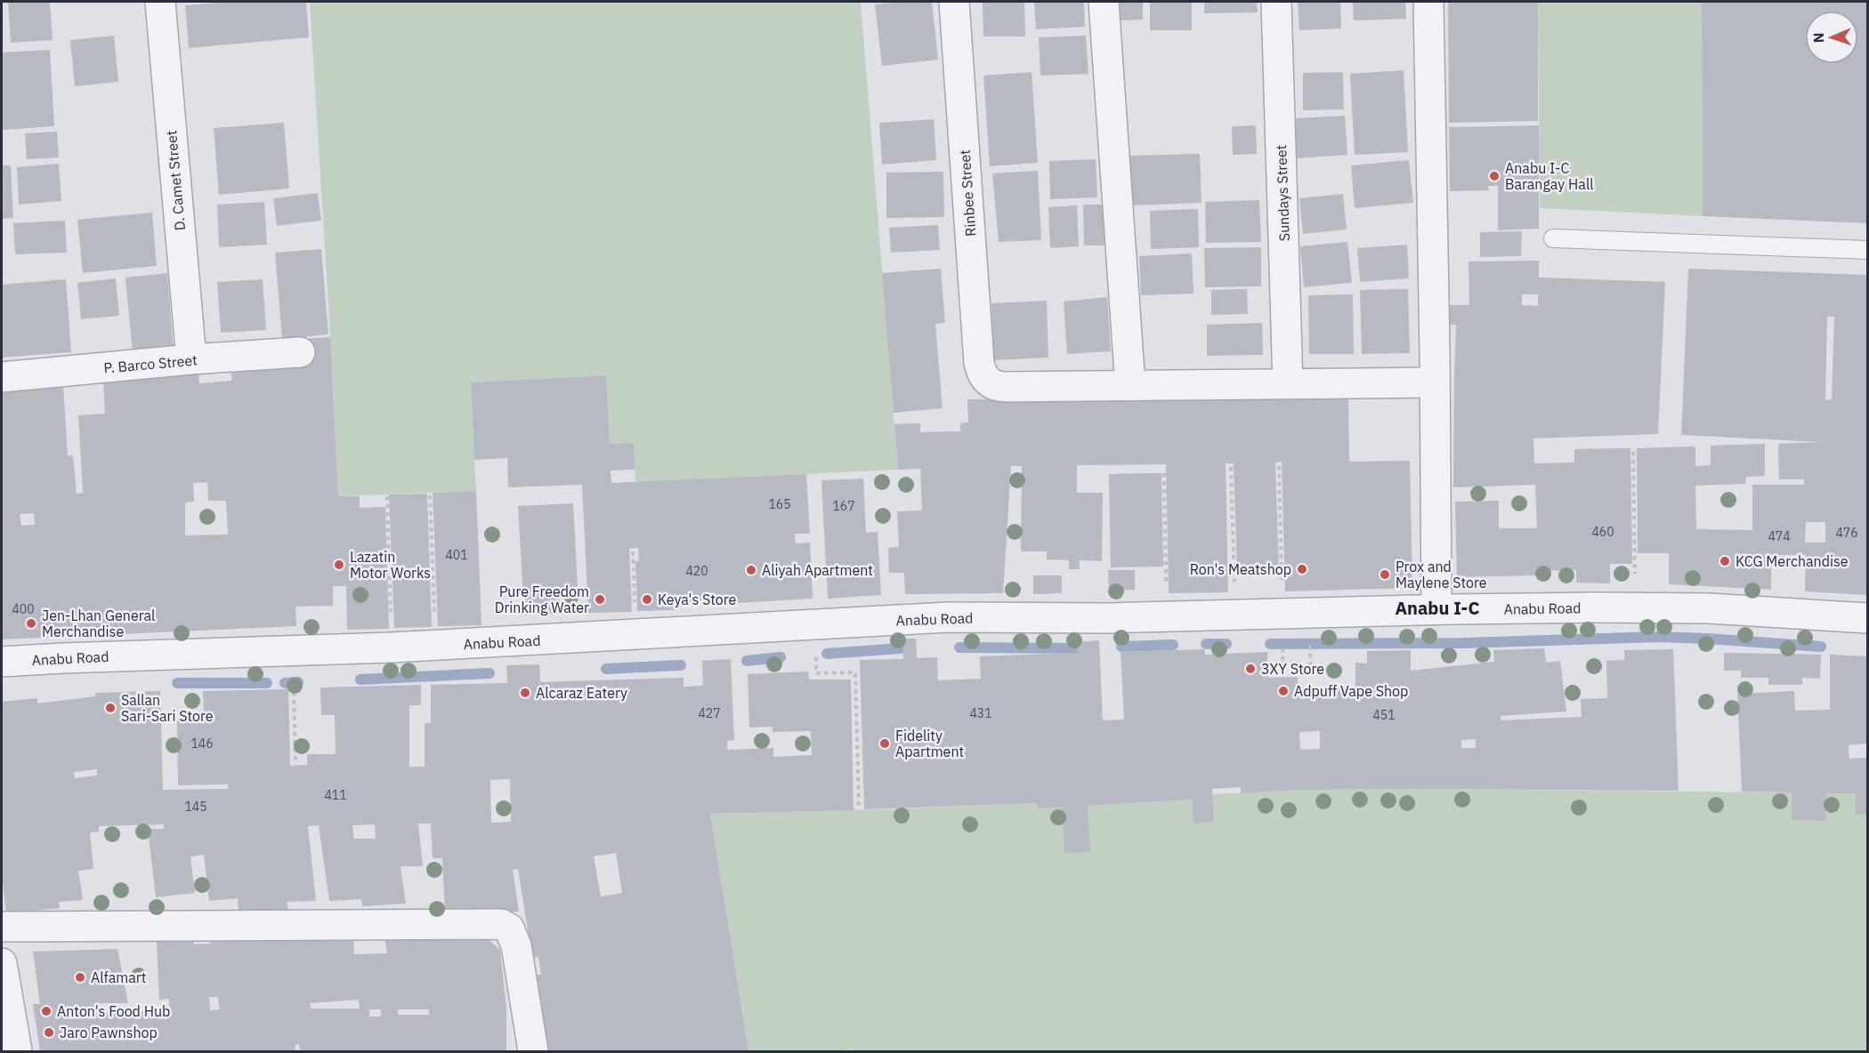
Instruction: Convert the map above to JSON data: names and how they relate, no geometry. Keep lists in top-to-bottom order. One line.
{"streets":{"street":["D. Camet Street","Rinbee Street","Sundays Street","P. Barco Street","Anabu Road"]},"crossings":[["D. Camet Street","P. Barco Street"]],"districts":["Anabu I-C"],"places":["Anabu I-C Barangay Hall","KCG Merchandise","Lazatin Motor Works","Ron's Meatshop","Aliyah Apartment","Prox and Maylene Store","Pure Freedom Drinking Water","Keya's Store","Jen-Lhan General Merchandise","3XY Store","Adpuff Vape Shop","Alcaraz Eatery","Sallan Sari-Sari Store","Fidelity Apartment","Alfamart","Anton's Food Hub","Jaro Pawnshop"],"house_numbers":["165","167","460","476","474","401","420","400","427","431","451","146","411","145"],"north":"left"}
